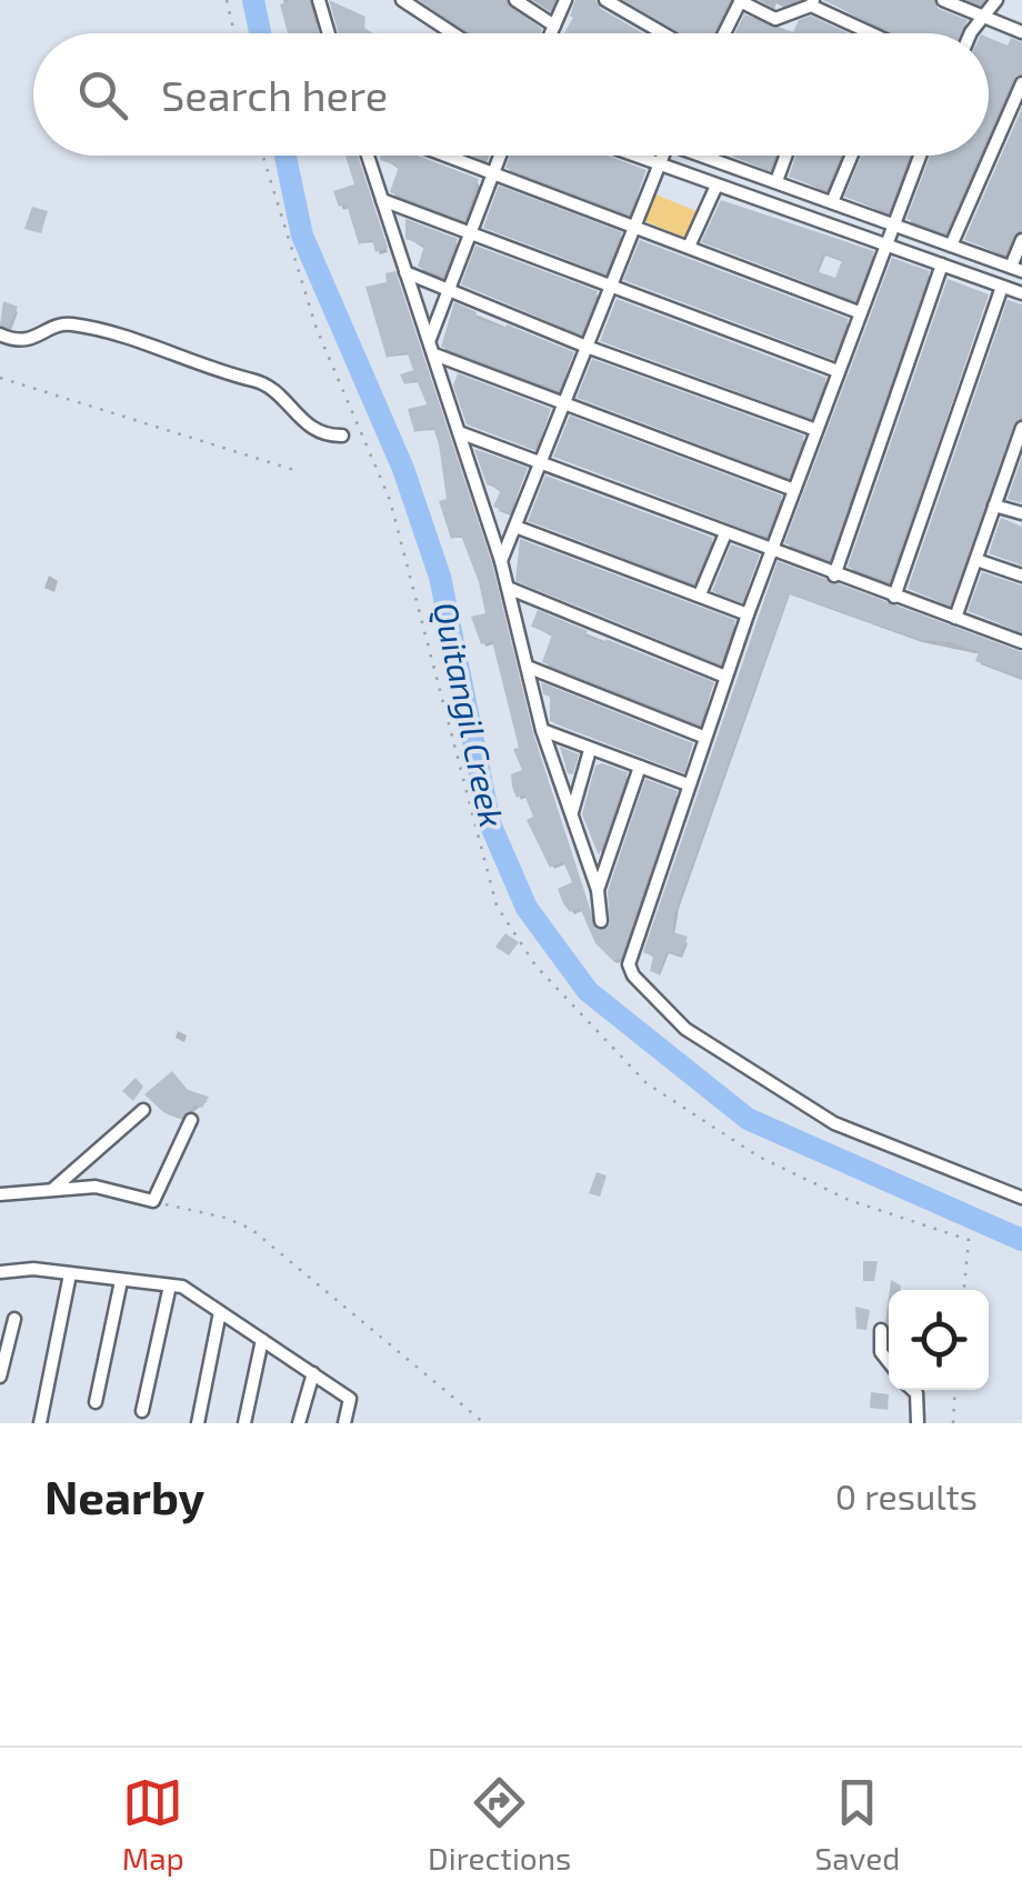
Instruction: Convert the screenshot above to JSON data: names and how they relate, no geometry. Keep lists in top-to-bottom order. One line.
{"water":["Quitangil Creek"],"page":{"search":"Search here","heading":["Nearby","0 results"],"nav":["Map","Directions","Saved"]}}
